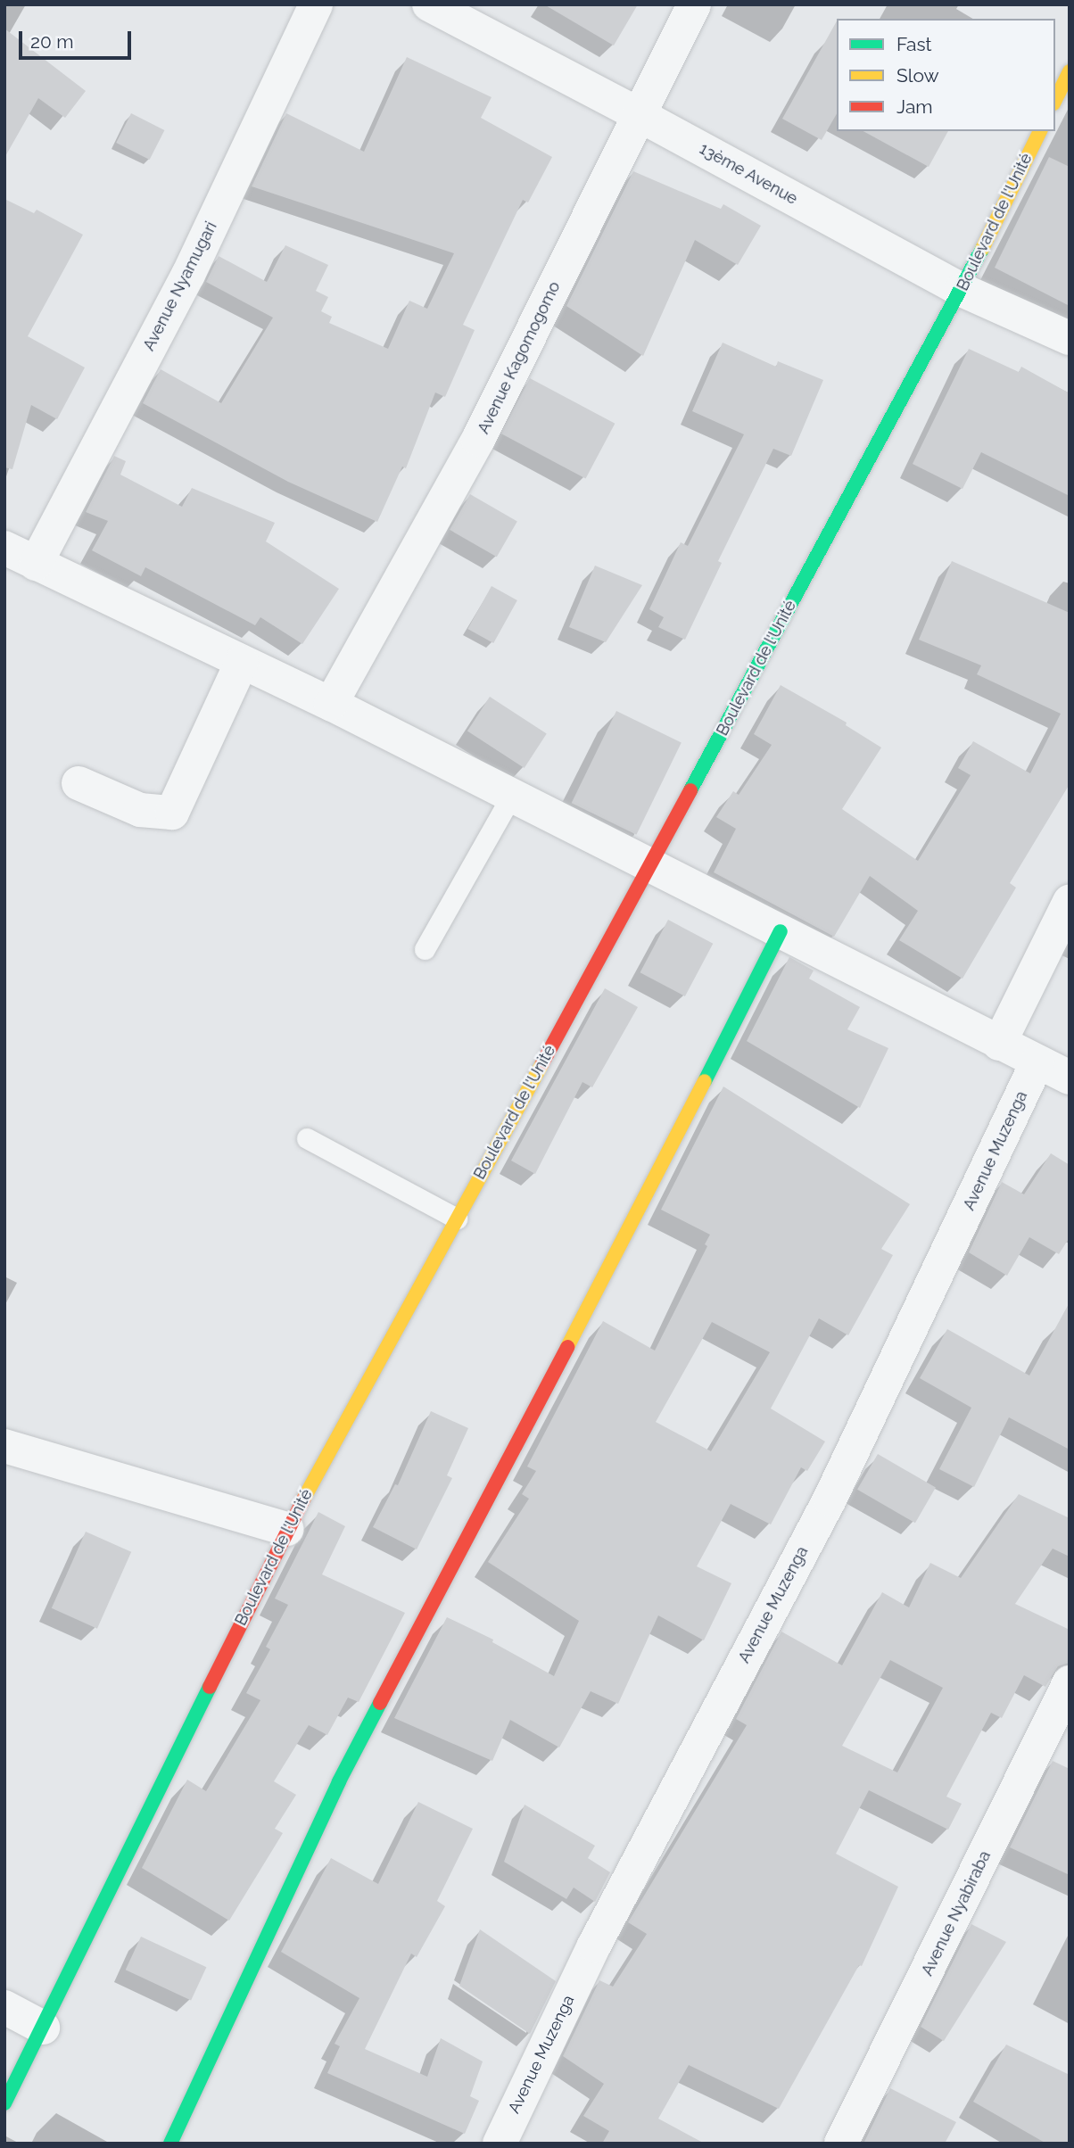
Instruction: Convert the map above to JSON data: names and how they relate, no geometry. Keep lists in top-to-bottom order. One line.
{"streets":{"street":["13ème Avenue","Boulevard de l'Unité","Avenue Nyamugari","Avenue Kagomogomo","Avenue Muzenga","Avenue Nyabiraba"]},"crossings":[["13ème Avenue","Boulevard de l'Unité"],["13ème Avenue","Avenue Kagomogomo"]],"legend":["Fast","Slow","Jam"],"scale_bar":"20 m"}
